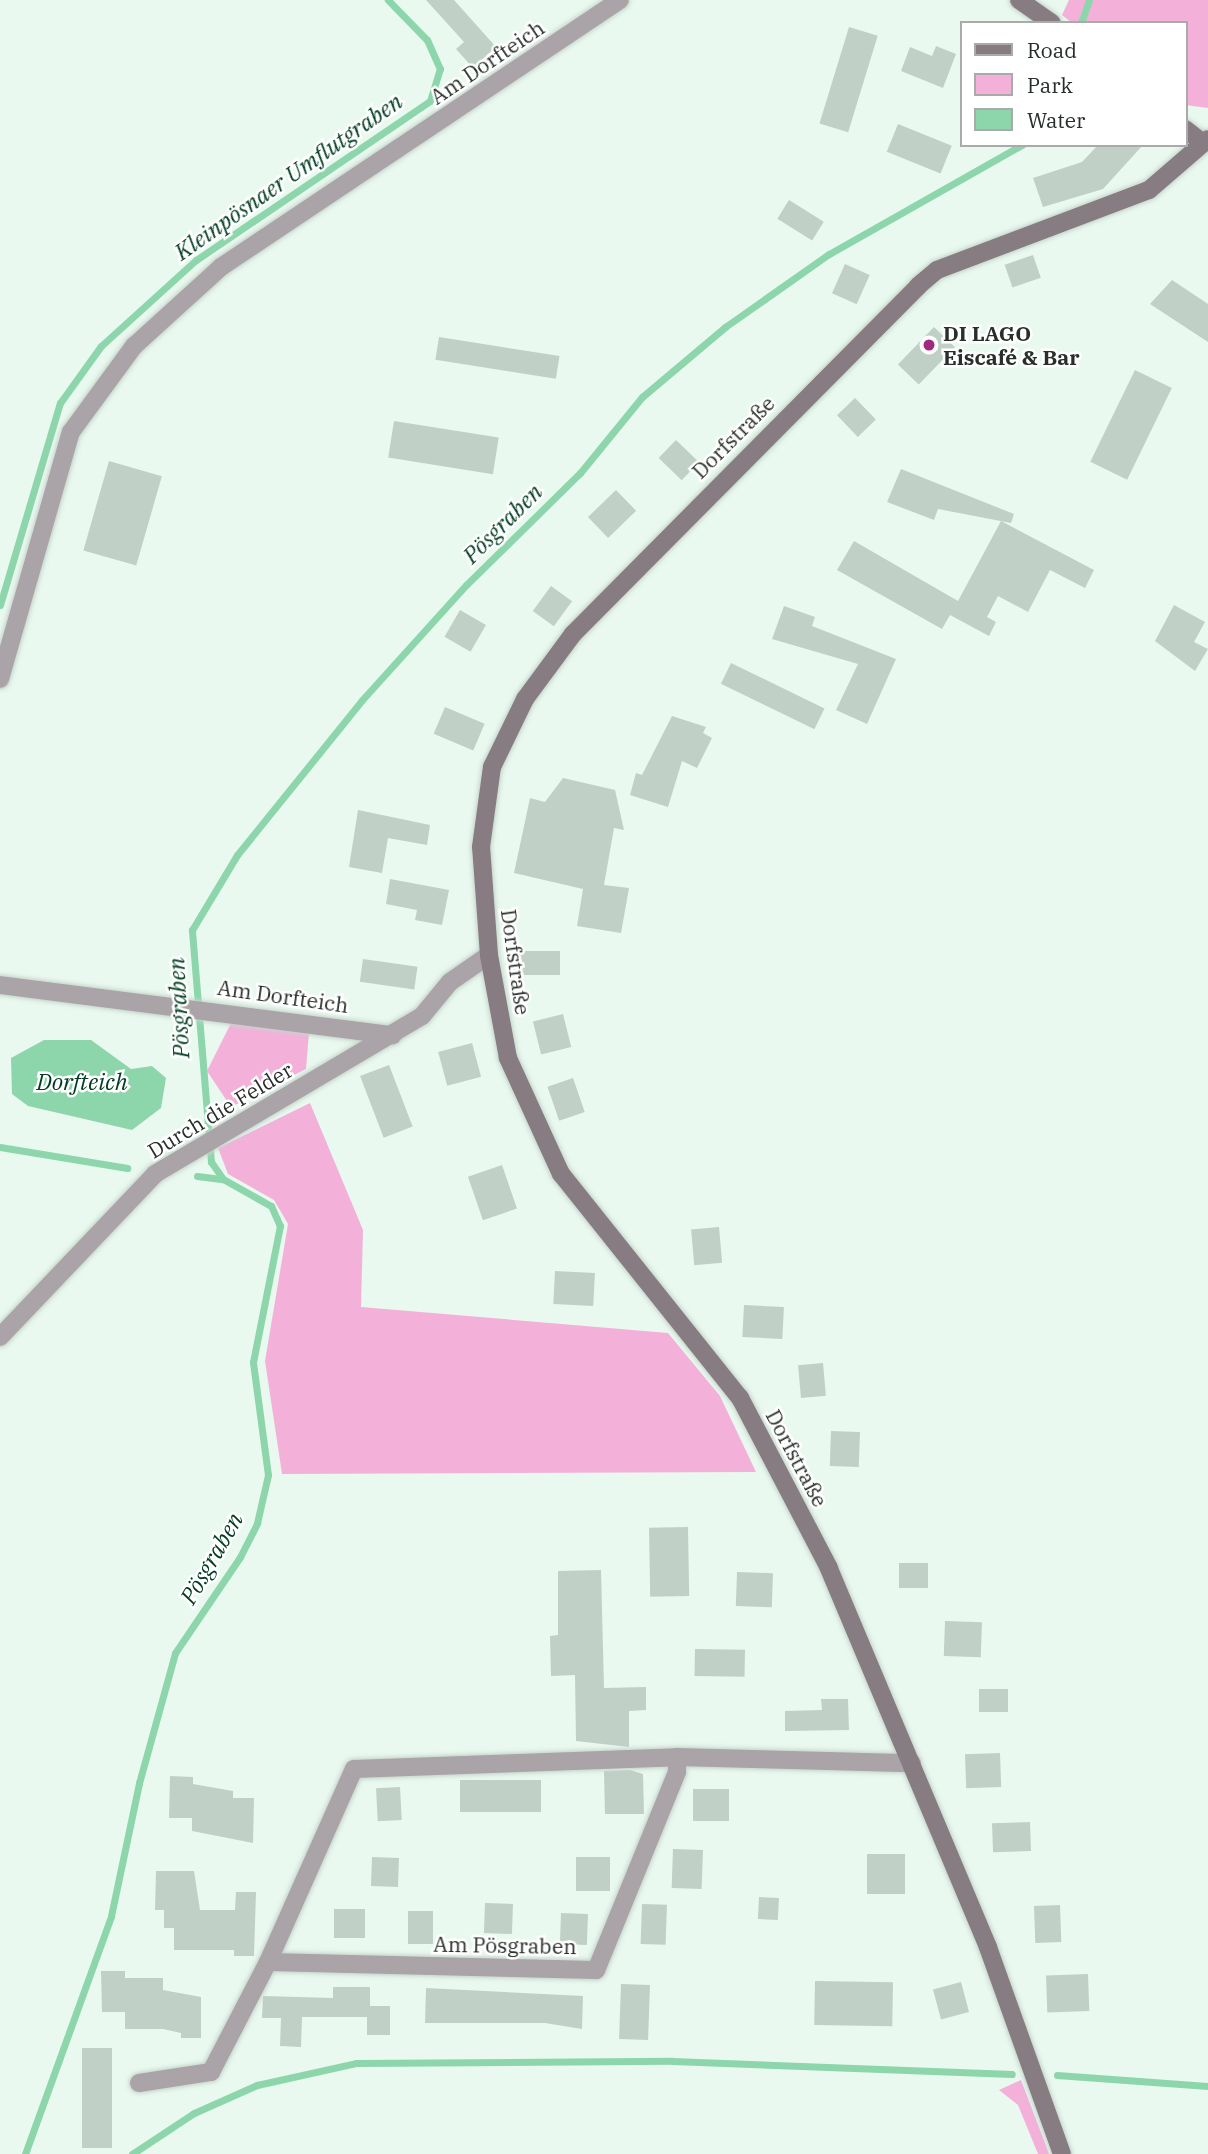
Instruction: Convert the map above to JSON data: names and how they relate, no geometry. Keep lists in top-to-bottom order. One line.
{"streets":{"street":["Am Dorfteich","Dorfstraße","Durch die Felder","Am Pösgraben"]},"crossings":[["Am Dorfteich","Durch die Felder"],["Dorfstraße","Durch die Felder"]],"water":["Kleinpösnaer Umflutgraben","Pösgraben","Dorfteich"],"places":["DI LAGO Eiscafé & Bar"],"legend":["Road","Park","Water"]}
